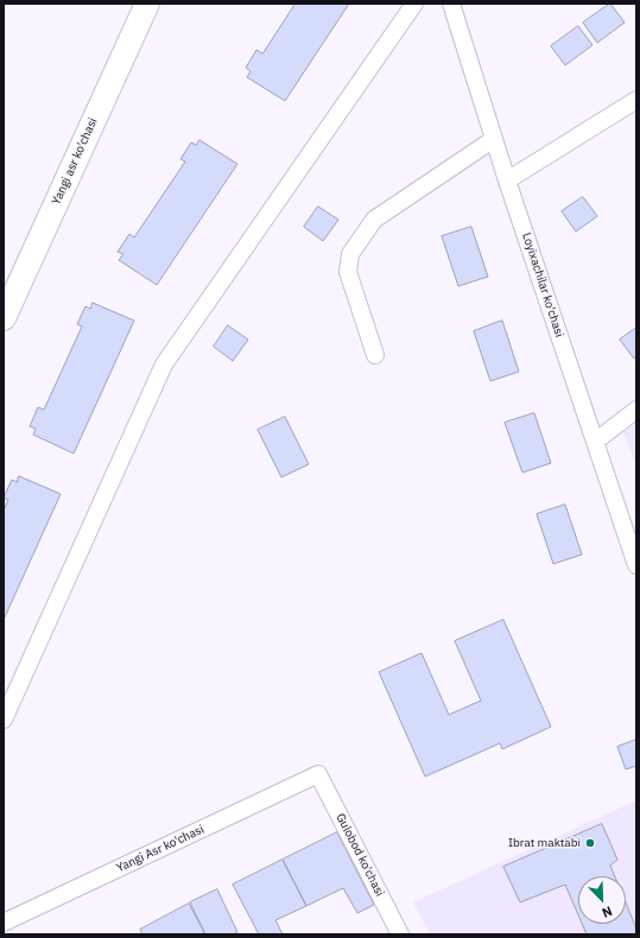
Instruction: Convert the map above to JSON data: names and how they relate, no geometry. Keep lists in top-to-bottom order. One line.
{"streets":{"street":["Yangi asr ko'chasi","Loyixachilar ko'chasi","Yangi Asr ko'chasi","Gulobod ko'chasi"]},"crossings":[["Yangi Asr ko'chasi","Gulobod ko'chasi"]],"places":["Ibrat maktabi"],"north":"bottom right"}
